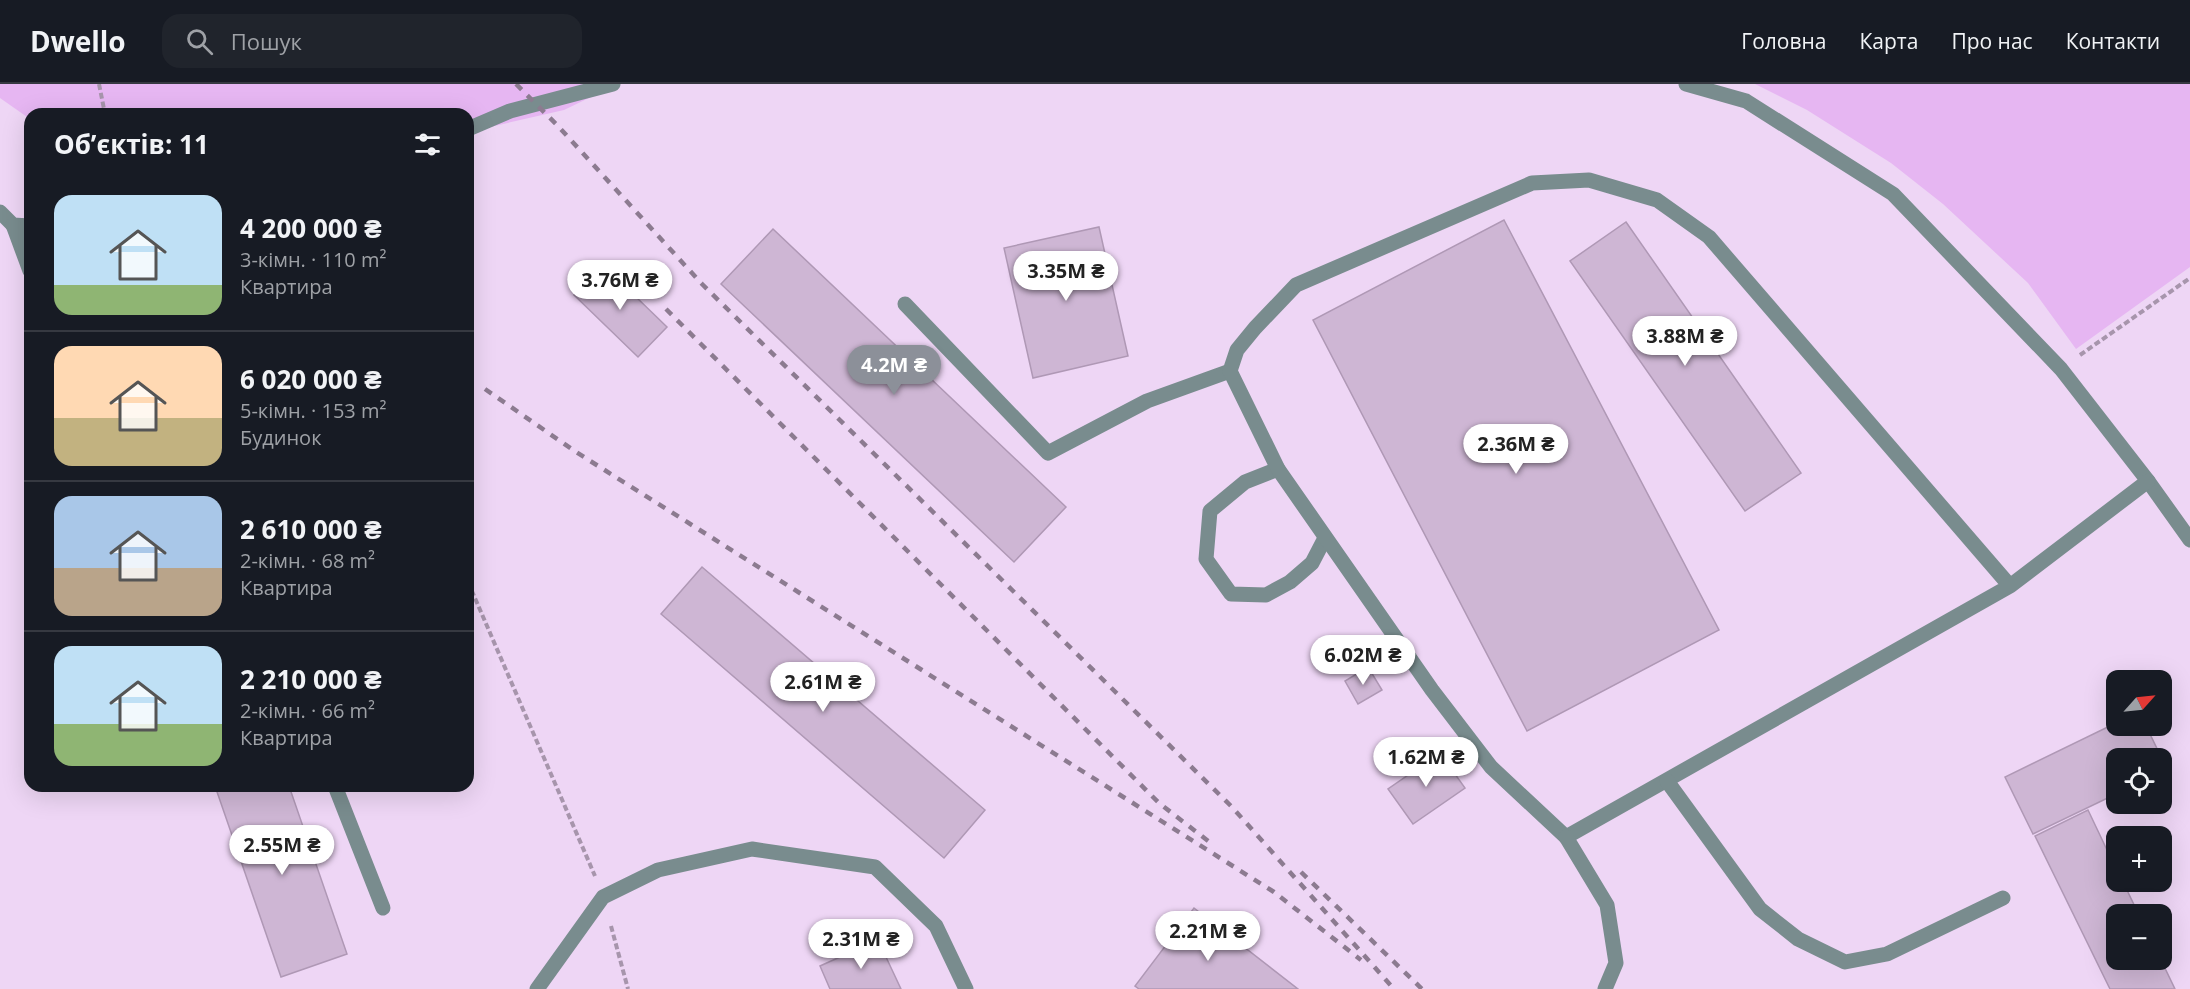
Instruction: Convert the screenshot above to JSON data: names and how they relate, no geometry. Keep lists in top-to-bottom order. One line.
{"north":"top right","page":{"header":"Dwello","search":"Пошук","nav":["Головна","Карта","Про нас","Контакти"],"heading":"Об’єктів: 11","list":[{"name":"4 200 000 ₴","note":"3-кімн. · 110 m² · Квартира"},{"name":"6 020 000 ₴","note":"5-кімн. · 153 m² · Будинок"},{"name":"2 610 000 ₴","note":"2-кімн. · 68 m² · Квартира"},{"name":"2 210 000 ₴","note":"2-кімн. · 66 m² · Квартира"}],"price":["3.35M ₴","3.76M ₴","3.88M ₴","4.2M ₴","2.36M ₴","6.02M ₴","2.61M ₴","1.62M ₴","2.55M ₴","2.21M ₴","2.31M ₴"],"map_buttons":["+","−"]}}
